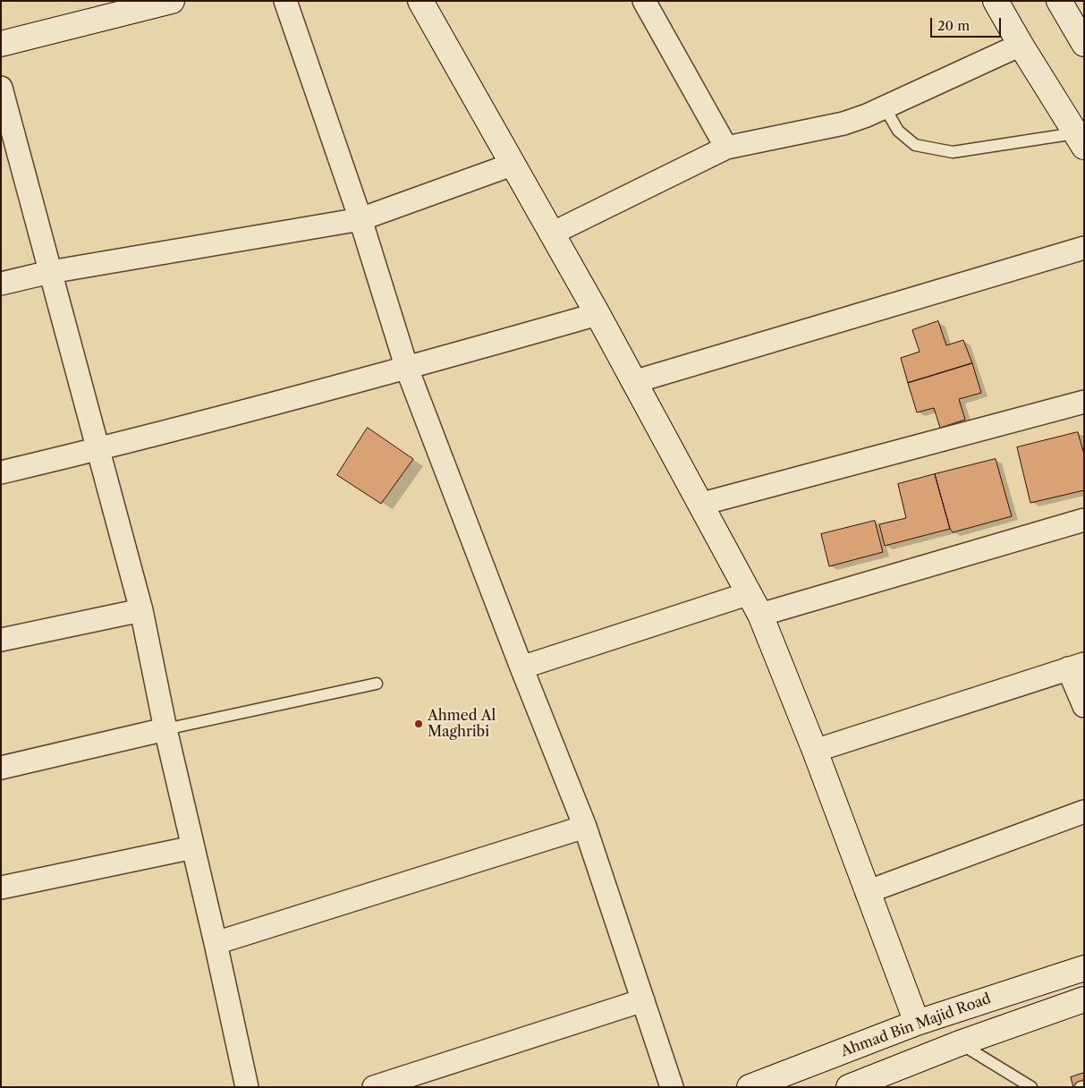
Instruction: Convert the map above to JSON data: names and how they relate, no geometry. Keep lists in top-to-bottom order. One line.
{"streets":{"street":["Ahmad Bin Majid Road"]},"places":["Ahmed Al Maghribi"],"scale_bar":"20 m"}
